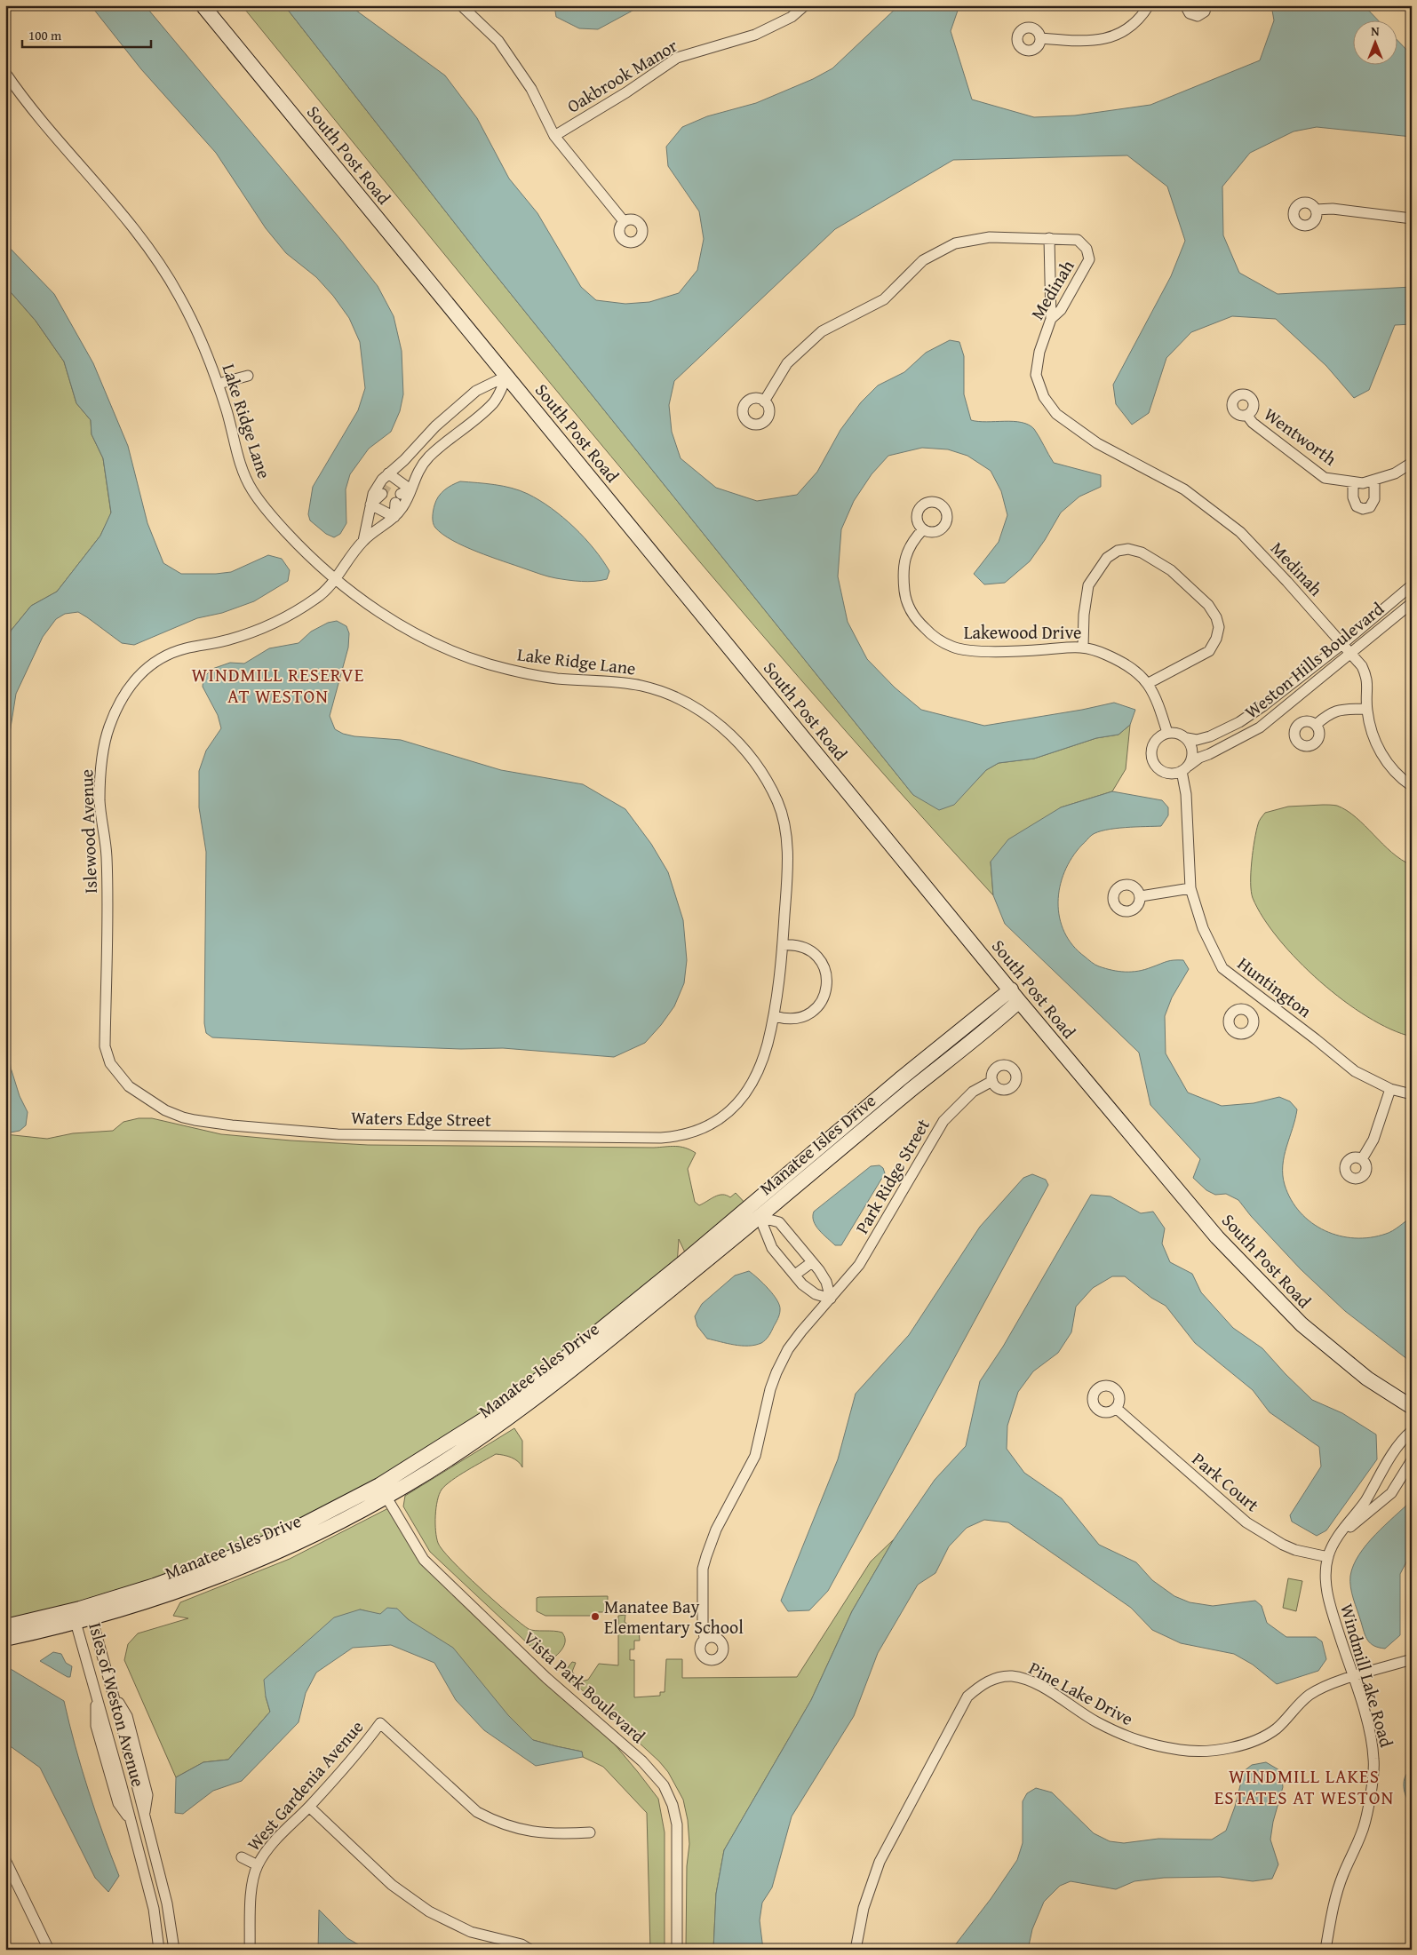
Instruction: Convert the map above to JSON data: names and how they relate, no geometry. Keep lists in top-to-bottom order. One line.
{"streets":{"street":["Oakbrook Manor","South Post Road","Medinah","Lake Ridge Lane","Wentworth","Lakewood Drive","Weston Hills Boulevard","Islewood Avenue","Huntington","Waters Edge Street","Manatee Isles Drive","Park Ridge Street","Park Court","Windmill Lake Road","Vista Park Boulevard","Pine Lake Drive","Isles of Weston Avenue","West Gardenia Avenue"]},"crossings":[["South Post Road","Manatee Isles Drive"],["Medinah","Weston Hills Boulevard"],["Lake Ridge Lane","Islewood Avenue"],["Lake Ridge Lane","Waters Edge Street"],["Lakewood Drive","Weston Hills Boulevard"],["Lakewood Drive","Huntington"],["Weston Hills Boulevard","Huntington"],["Islewood Avenue","Waters Edge Street"],["Manatee Isles Drive","Vista Park Boulevard"],["Manatee Isles Drive","Isles of Weston Avenue"],["Park Court","Windmill Lake Road"],["Windmill Lake Road","Pine Lake Drive"]],"districts":["WINDMILL RESERVE AT WESTON","WINDMILL LAKES ESTATES AT WESTON"],"places":["Manatee Bay Elementary School"],"scale_bar":"100 m","north":"top"}
